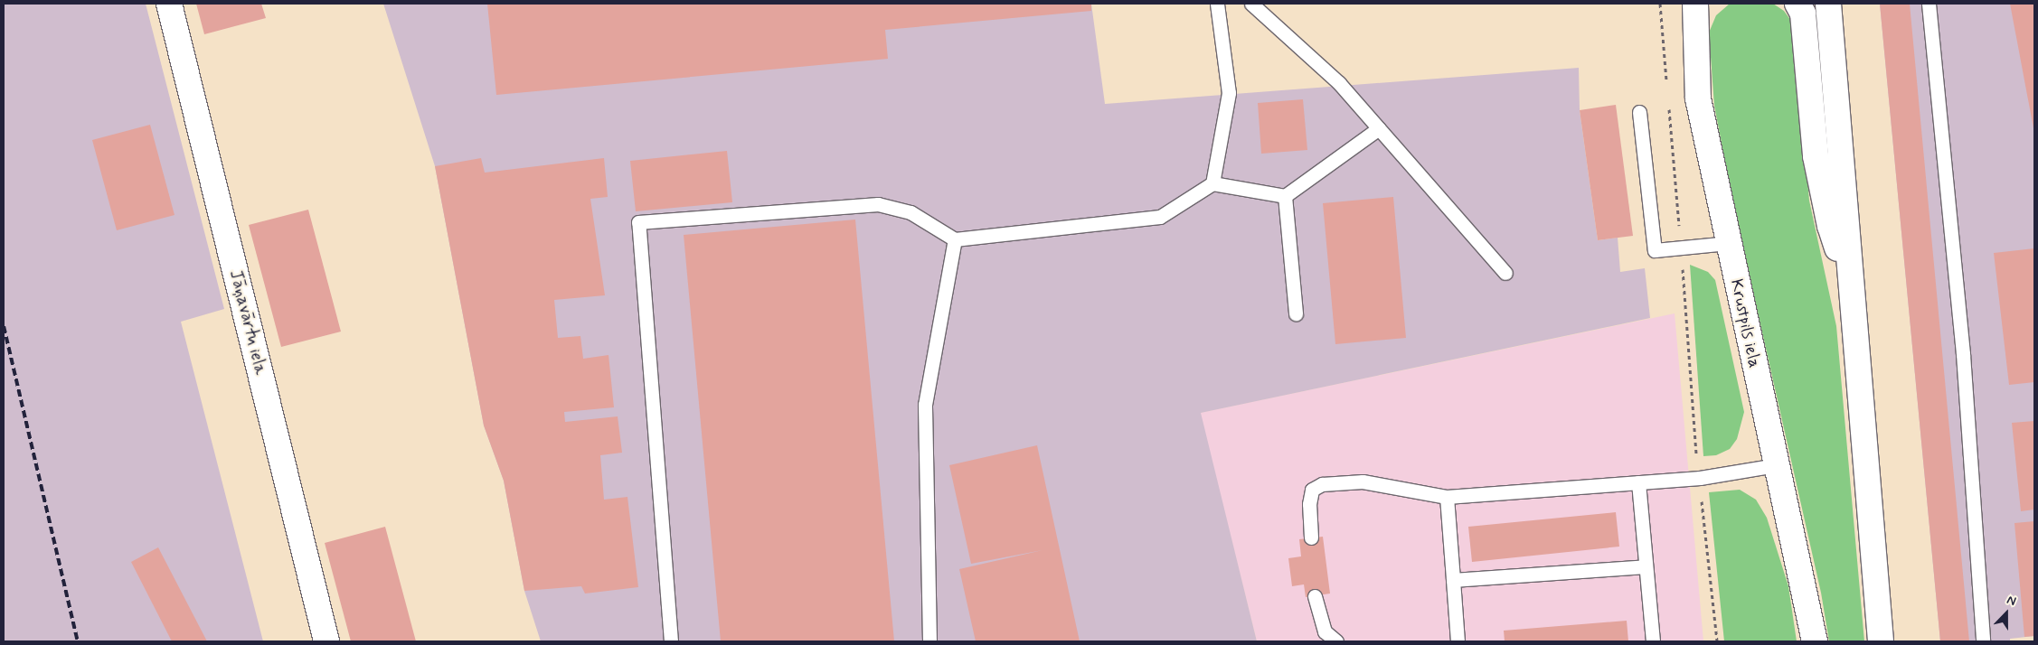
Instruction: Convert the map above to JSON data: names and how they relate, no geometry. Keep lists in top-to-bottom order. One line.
{"streets":{"main road":["Jāņavārtu iela","Krustpils iela"]},"north":"top"}
